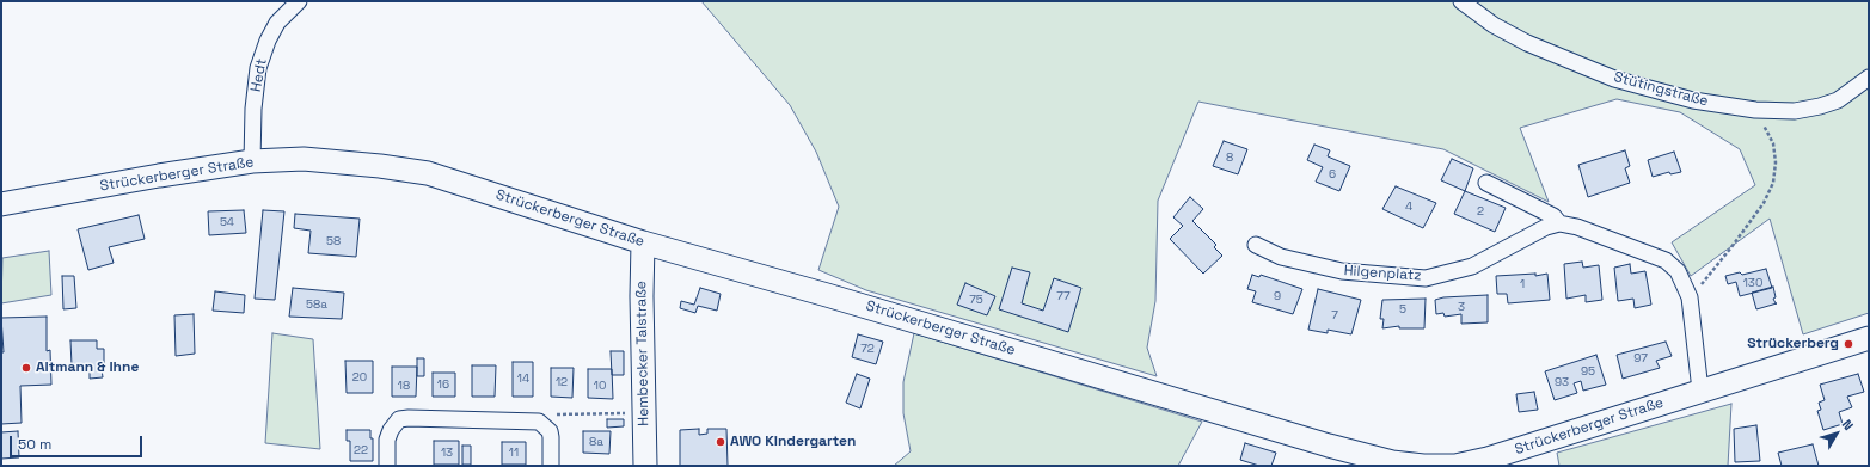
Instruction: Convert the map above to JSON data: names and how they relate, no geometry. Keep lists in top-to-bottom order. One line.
{"streets":{"main road":["Strückerberger Straße","Hembecker Talstraße"],"street":["Hedt","Stütingstraße","Hilgenplatz"]},"crossings":[["Hedt","Strückerberger Straße"],["Strückerberger Straße","Hembecker Talstraße"]],"places":["Strückerberg","Altmann & Ihne","AWO Kindergarten"],"house_numbers":["8","6","4","2","54","58","130","1","77","9","75","58a","3","5","7","72","97","95","20","14","12","93","16","18","10","8a","22","13","11"],"scale_bar":"50 m","north":"top right"}
